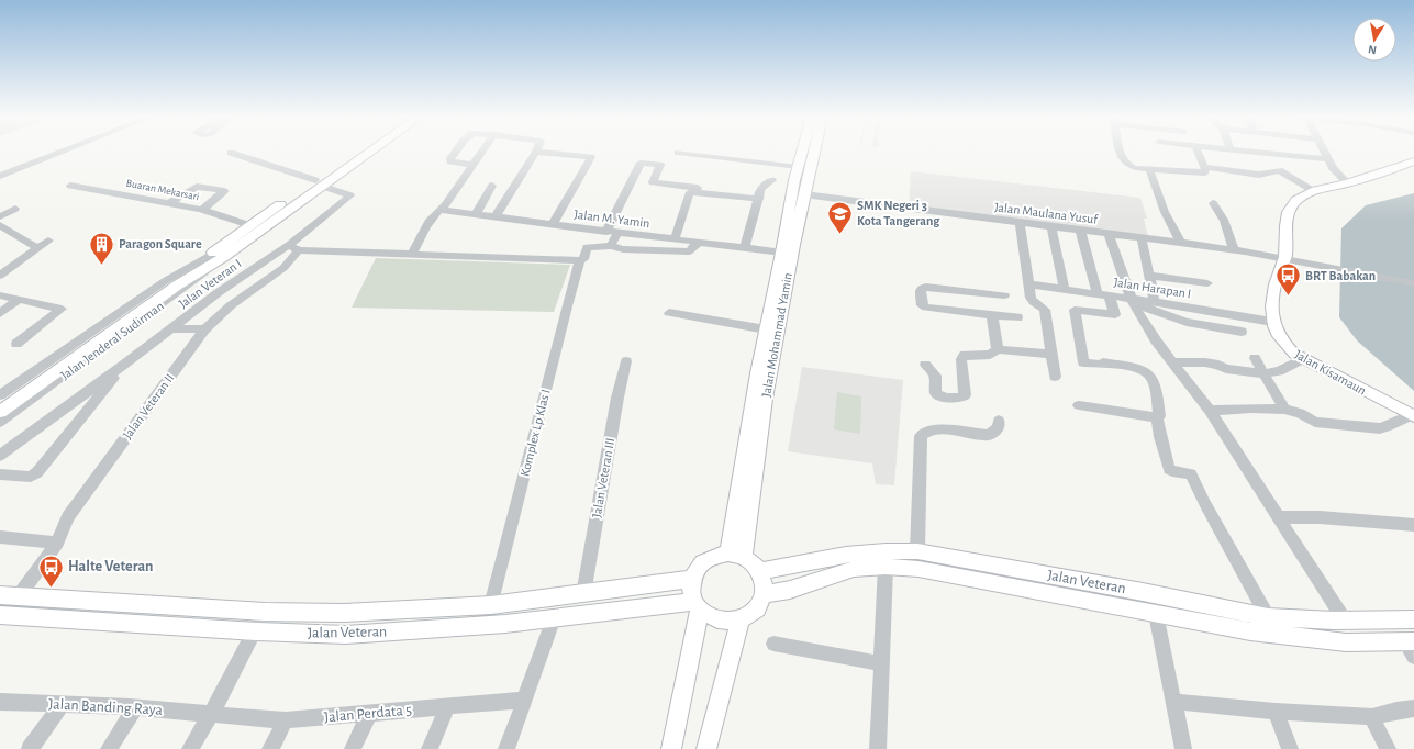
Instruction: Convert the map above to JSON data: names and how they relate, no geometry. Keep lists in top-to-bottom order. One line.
{"streets":{"main road":["Jalan Mohammad Yamin","Jalan Jenderal Sudirman","Jalan Kisamaun","Jalan Veteran"],"street":["Buaran Mekarsari","Jalan Maulana Yusuf","Jalan M. Yamin","Jalan Veteran I","Jalan Harapan I","Jalan Veteran II","Komplex Lp Klas I","Jalan Veteran III","Jalan Banding Raya","Jalan Perdata 5"]},"crossings":[["Buaran Mekarsari","Jalan Jenderal Sudirman"],["Jalan Maulana Yusuf","Jalan Mohammad Yamin"],["Jalan Maulana Yusuf","Jalan Kisamaun"],["Jalan M. Yamin","Jalan Mohammad Yamin"],["Jalan Veteran I","Jalan Jenderal Sudirman"],["Jalan Veteran I","Jalan Veteran II"],["Jalan Harapan I","Jalan Kisamaun"],["Jalan Mohammad Yamin","Jalan Veteran"],["Jalan Veteran II","Jalan Veteran"],["Komplex Lp Klas I","Jalan Veteran"],["Jalan Veteran III","Jalan Veteran"],["Jalan Banding Raya","Jalan Perdata 5"]],"places":{"school or university":["SMK Negeri 3 Kota Tangerang"],"building":["Paragon Square"],"bus stop":["BRT Babakan","Halte Veteran"]},"north":"bottom"}
